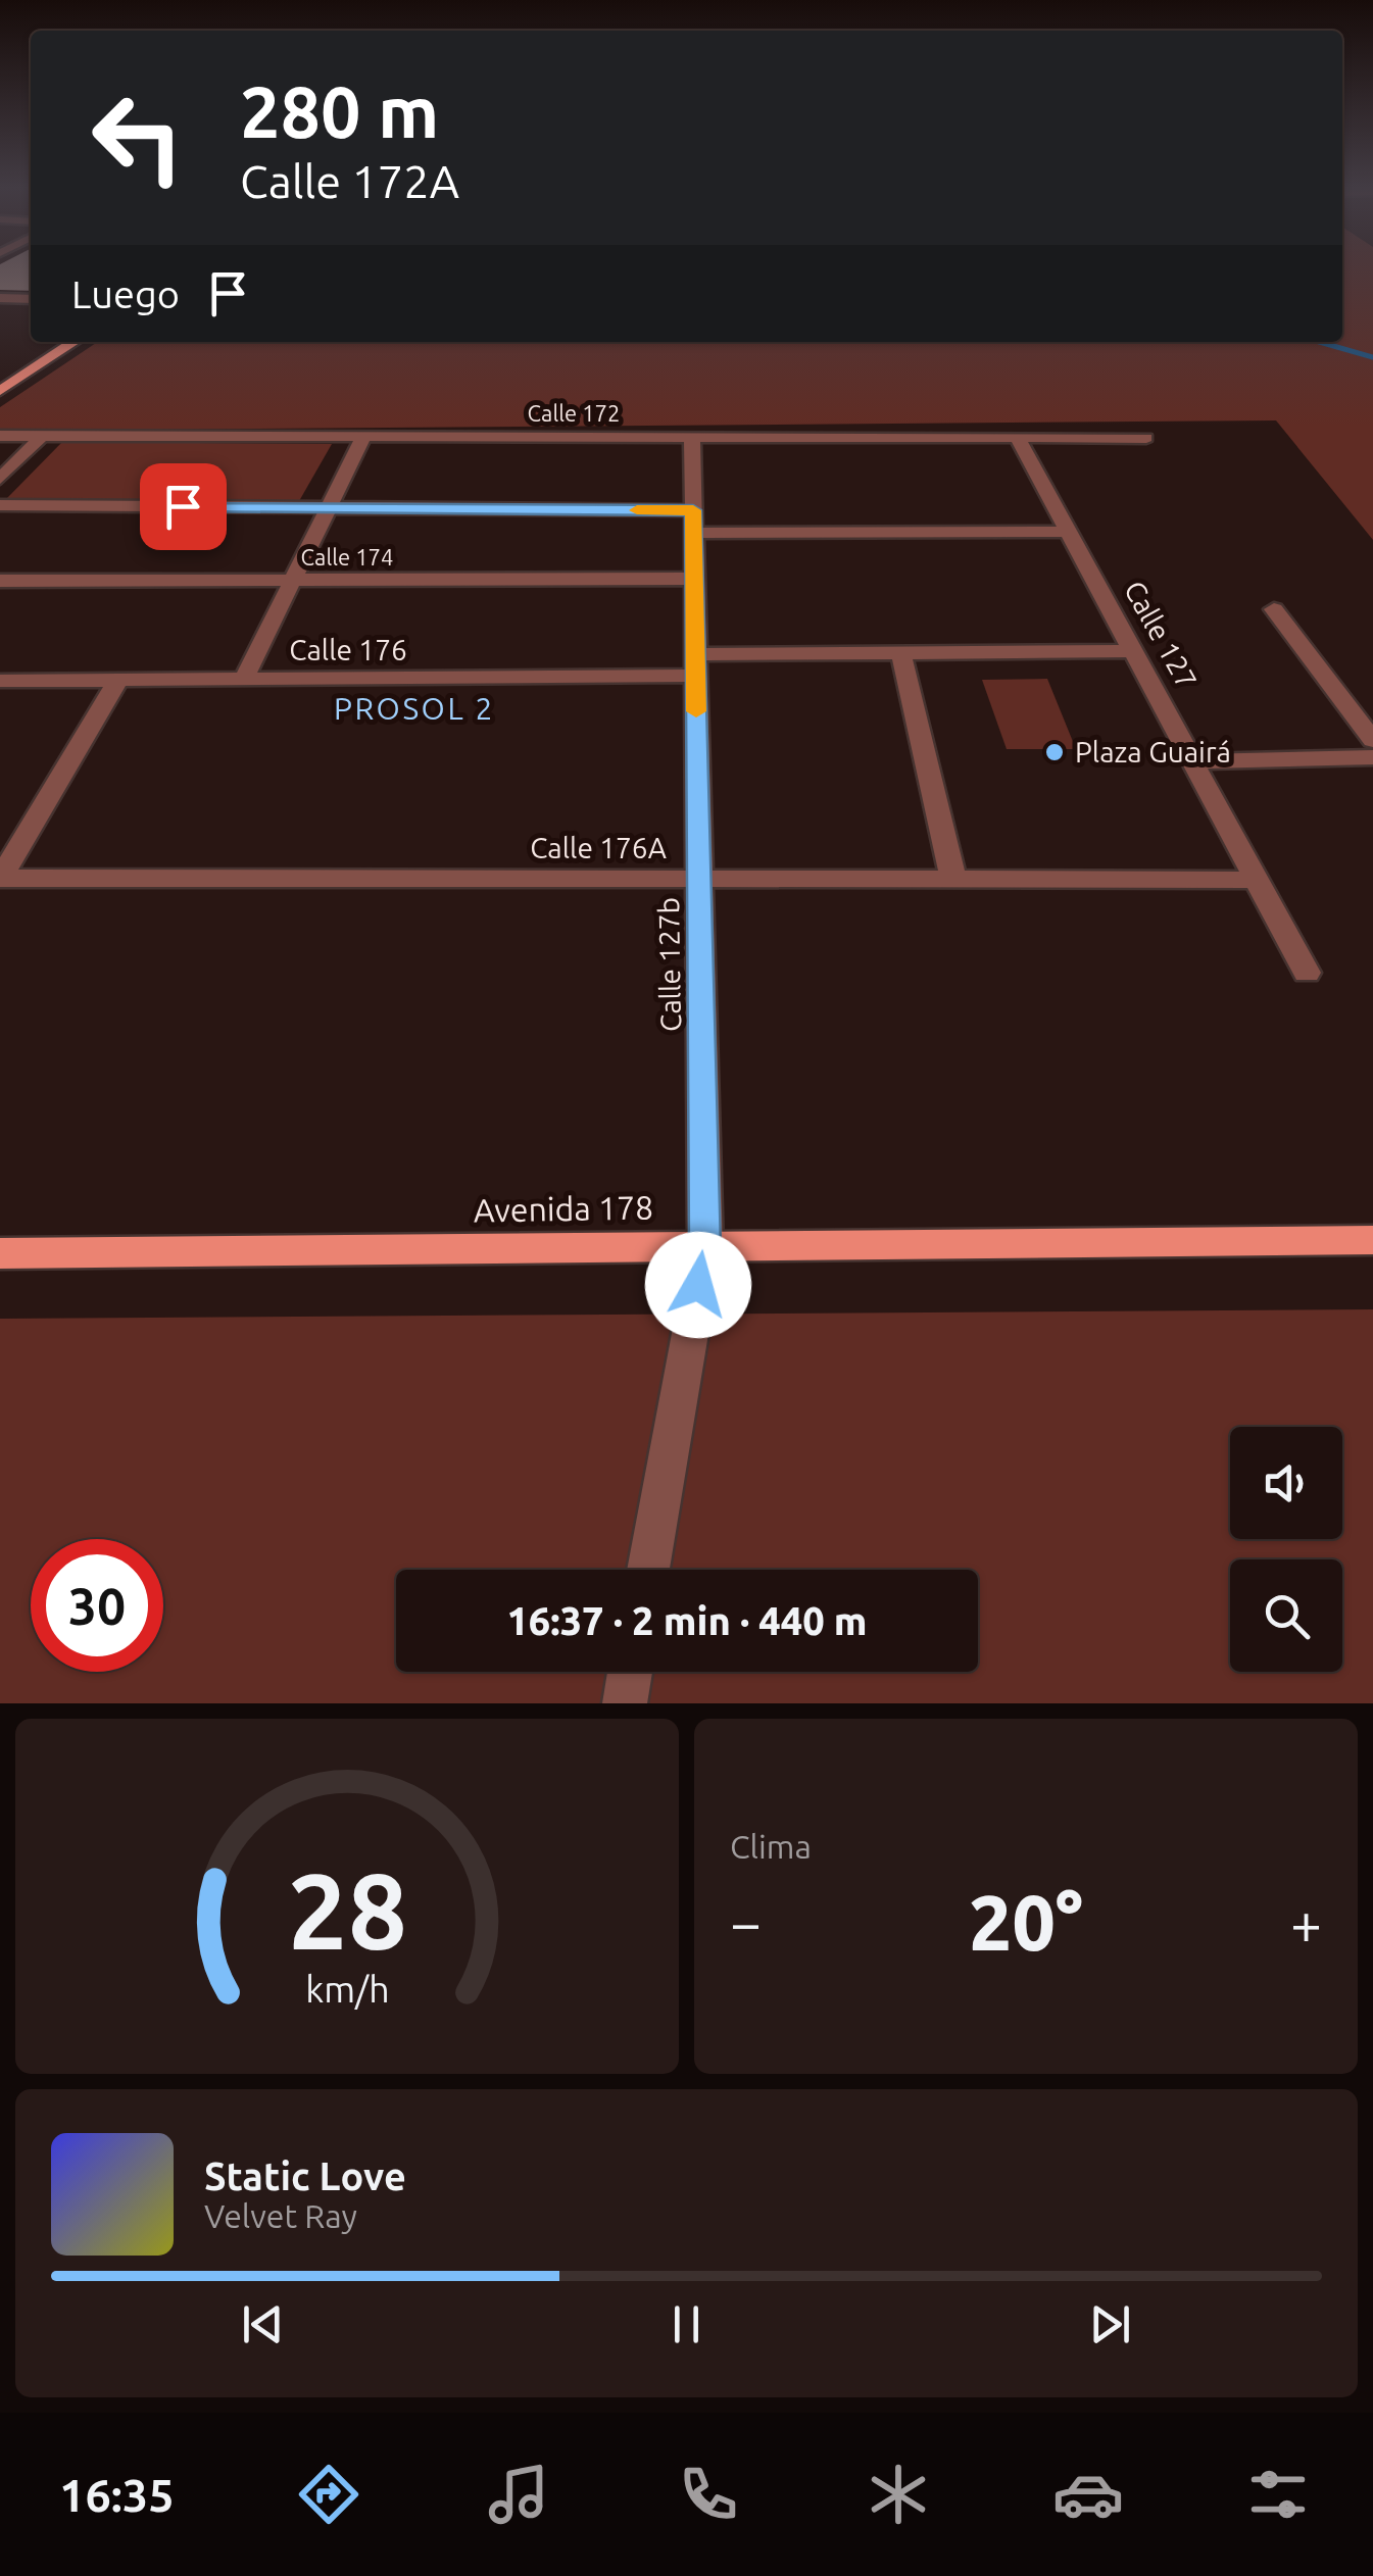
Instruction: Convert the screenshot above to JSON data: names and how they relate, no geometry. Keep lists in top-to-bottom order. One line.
{"streets":{"main road":["Avenida 178"],"street":["Calle 172","Calle 174","Calle 127","Calle 176","Calle 176A","Calle 127b"]},"crossings":[["Calle 172","Calle 127"],["Calle 172","Calle 127b"],["Calle 174","Calle 127b"],["Calle 127","Calle 176"],["Calle 127","Calle 176A"],["Calle 176","Calle 127b"],["Calle 176A","Calle 127b"],["Calle 127b","Avenida 178"]],"districts":["PROSOL 2"],"places":["Plaza Guairá"],"page":{"turn":["280 m","Calle 172A"],"then":"Luego","limit":"30","trip":"16:37 · 2 min · 440 m","tile":"Clima","heat":["−","20°","+"],"song":["Static Love","Velvet Ray"],"tabs":"16:35","gauge":["28","km/h"]}}
